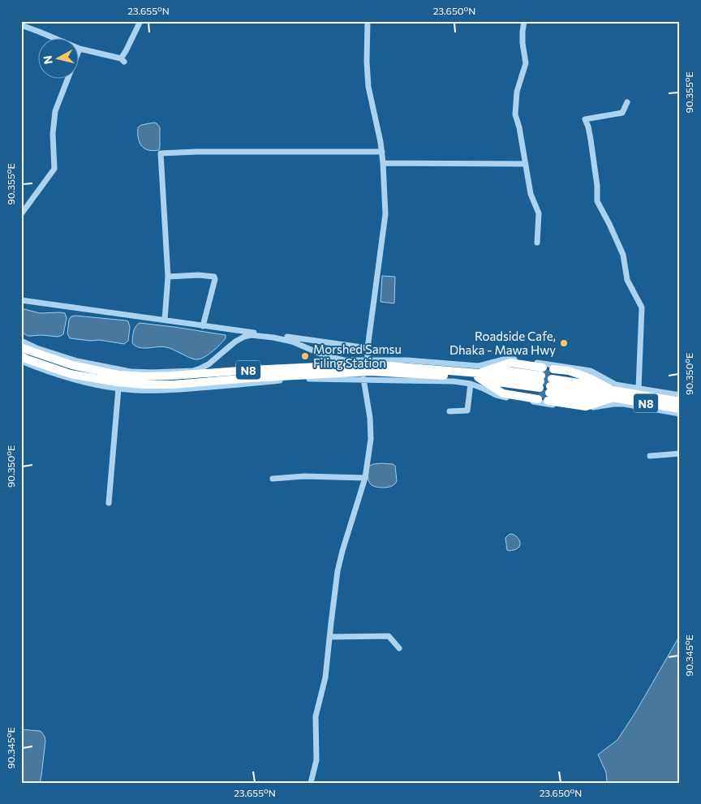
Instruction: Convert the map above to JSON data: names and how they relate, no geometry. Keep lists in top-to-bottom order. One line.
{"streets":{"highway":["N8"]},"places":["Roadside Cafe, Dhaka - Mawa Hwy","Morshed Samsu Filing Station"],"north":"left","coordinates":["23.655°N","23.650°N","90.355°E","90.350°E","90.345°E"]}
